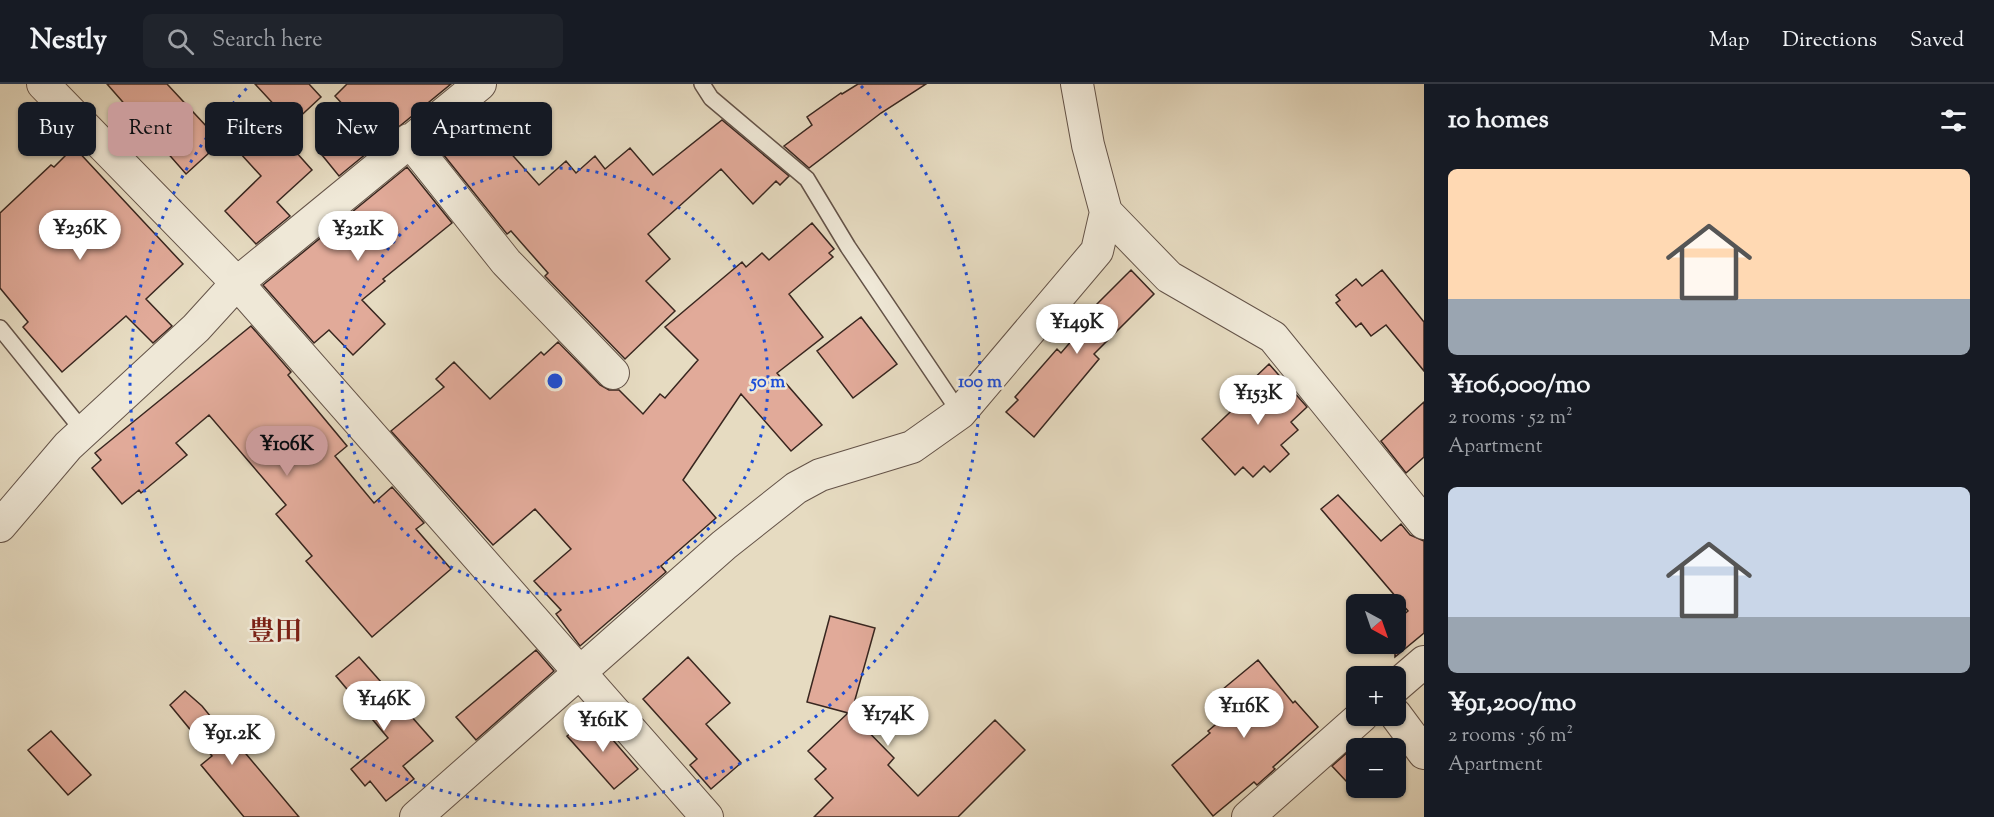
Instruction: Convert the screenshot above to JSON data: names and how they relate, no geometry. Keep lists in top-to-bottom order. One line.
{"districts":["豊田"],"north":"bottom right","page":{"header":"Nestly","search":"Search here","nav":["Map","Directions","Saved"],"heading":"10 homes","chip":["Buy","Rent","Filters","New","Apartment"],"list":[{"name":"¥106,000/mo","note":"2 rooms · 52 m² · Apartment"},{"name":"¥91,200/mo","note":"2 rooms · 56 m² · Apartment"}],"price":["¥236K","¥321K","¥149K","¥153K","¥106K","¥146K","¥116K","¥174K","¥161K","¥91.2K"],"map_buttons":["+","−"]},"rings":["50 m","100 m"]}
